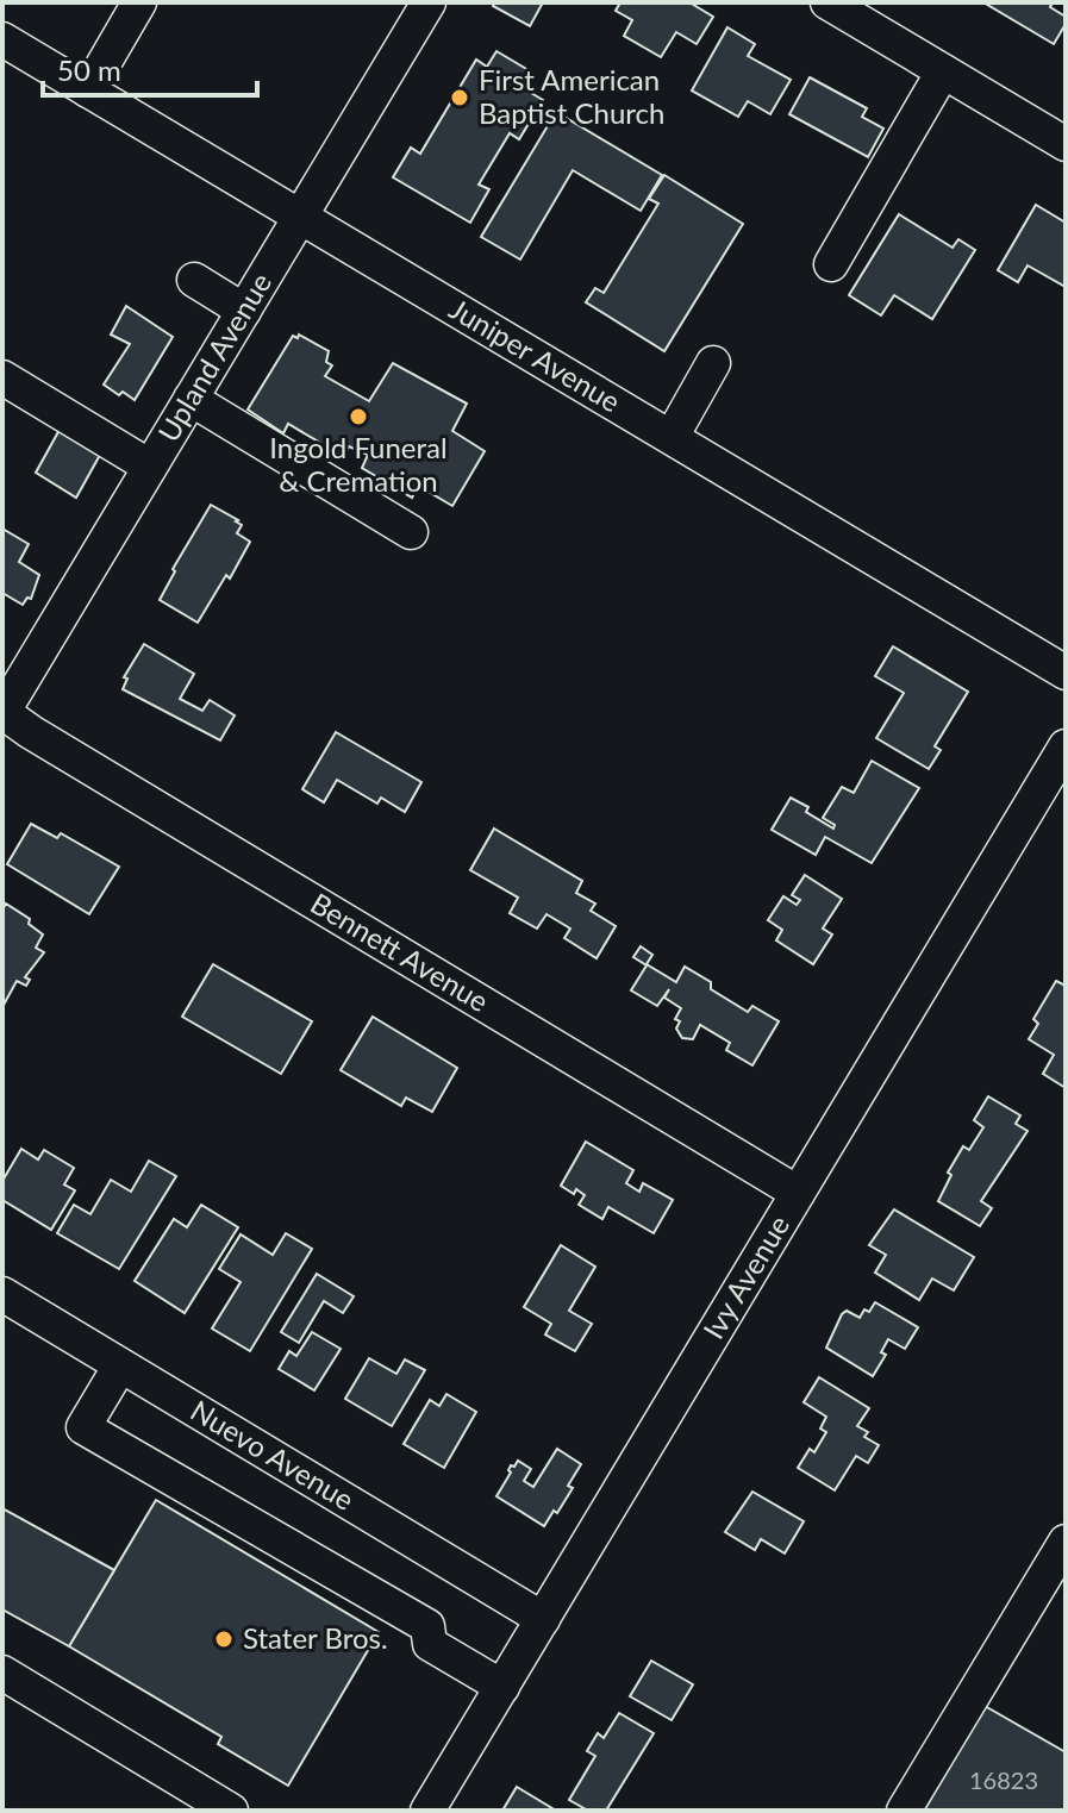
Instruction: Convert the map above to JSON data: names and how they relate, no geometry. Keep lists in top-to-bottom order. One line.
{"streets":{"street":["Juniper Avenue","Upland Avenue","Bennett Avenue","Ivy Avenue","Nuevo Avenue"]},"crossings":[["Juniper Avenue","Upland Avenue"],["Upland Avenue","Bennett Avenue"],["Bennett Avenue","Ivy Avenue"],["Ivy Avenue","Nuevo Avenue"]],"places":["First American Baptist Church","Ingold Funeral & Cremation","Stater Bros."],"house_numbers":["16823"],"scale_bar":"50 m"}
